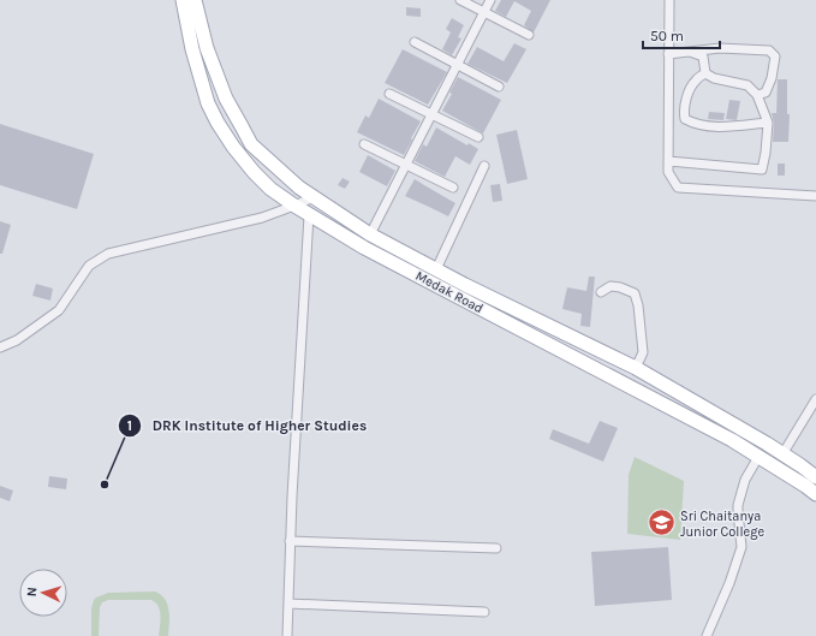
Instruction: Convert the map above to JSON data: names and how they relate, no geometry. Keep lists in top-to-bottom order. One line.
{"streets":{"main road":["Medak Road"]},"places":{"other":["DRK Institute of Higher Studies"],"school or university":["Sri Chaitanya Junior College"]},"scale_bar":"50 m","north":"left"}
